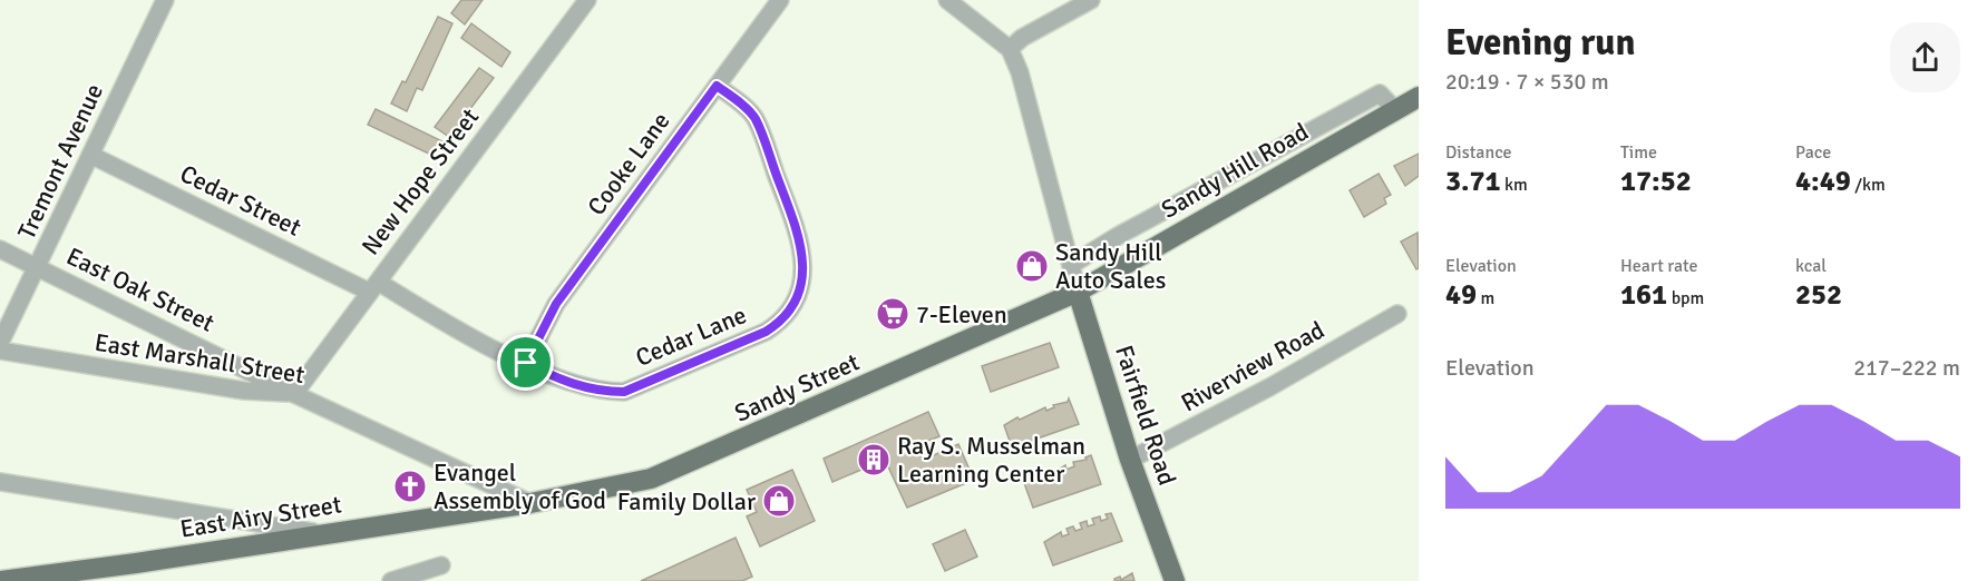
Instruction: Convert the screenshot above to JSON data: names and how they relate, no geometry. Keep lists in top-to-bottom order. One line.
{"streets":{"main road":["Sandy Hill Road","Sandy Street","Fairfield Road","East Airy Street"],"street":["Tremont Avenue","Cooke Lane","New Hope Street","Cedar Street","East Oak Street","Cedar Lane","East Marshall Street","Riverview Road"]},"crossings":[["Tremont Avenue","Cedar Street"],["Tremont Avenue","East Oak Street"],["Cooke Lane","Cedar Lane"],["Sandy Hill Road","Sandy Street"],["Sandy Hill Road","Fairfield Road"],["New Hope Street","Cedar Street"],["New Hope Street","East Oak Street"],["New Hope Street","Cedar Lane"],["New Hope Street","East Marshall Street"],["Cedar Street","Cedar Lane"],["East Oak Street","East Marshall Street"],["East Marshall Street","Sandy Street"],["East Marshall Street","East Airy Street"],["Riverview Road","Fairfield Road"],["Sandy Street","Fairfield Road"],["Sandy Street","East Airy Street"]],"places":{"shop":["Sandy Hill Auto Sales","Family Dollar"],"supermarket":["7-Eleven"],"building":["Ray S. Musselman Learning Center"],"church":["Evangel Assembly of God"]},"page":{"heading":["Evening run","20:19 · 7 × 530 m"],"stats":[["Distance","3.71 km"],["Time","17:52"],["Pace","4:49 /km"],["Elevation","49 m"],["Heart rate","161 bpm"],["kcal","252"]],"chart":["Elevation","217–222 m"]}}
